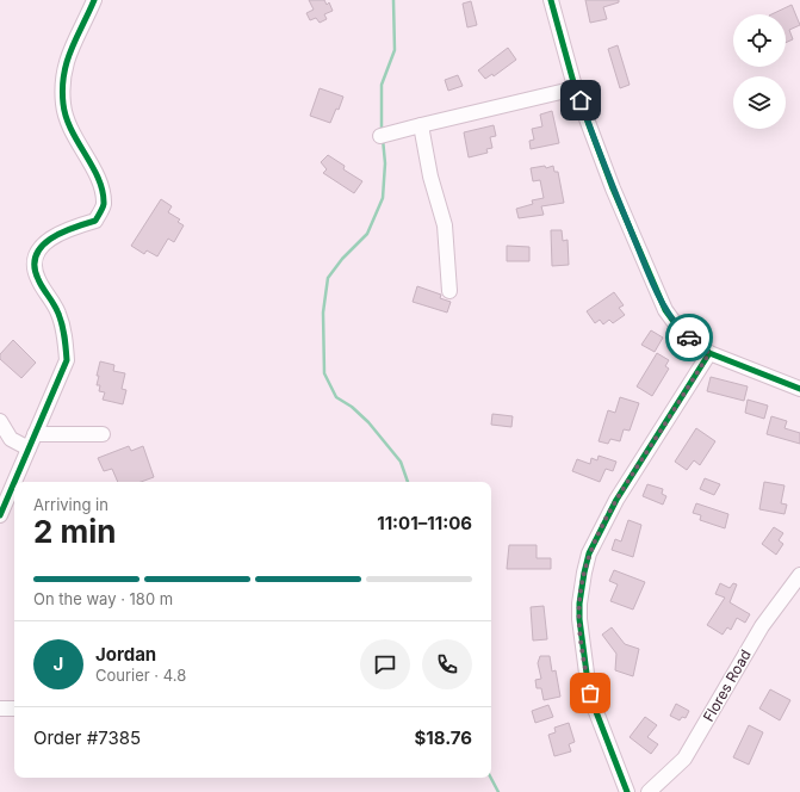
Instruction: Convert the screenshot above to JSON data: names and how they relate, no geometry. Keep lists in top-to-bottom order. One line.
{"streets":{"street":["Flores Road"]},"page":{"heading":["2 min","Arriving in","11:01–11:06"],"panel":["Jordan","Courier · 4.8","Order #7385","$18.76"],"bar":"On the way · 180 m","round":"J"}}
